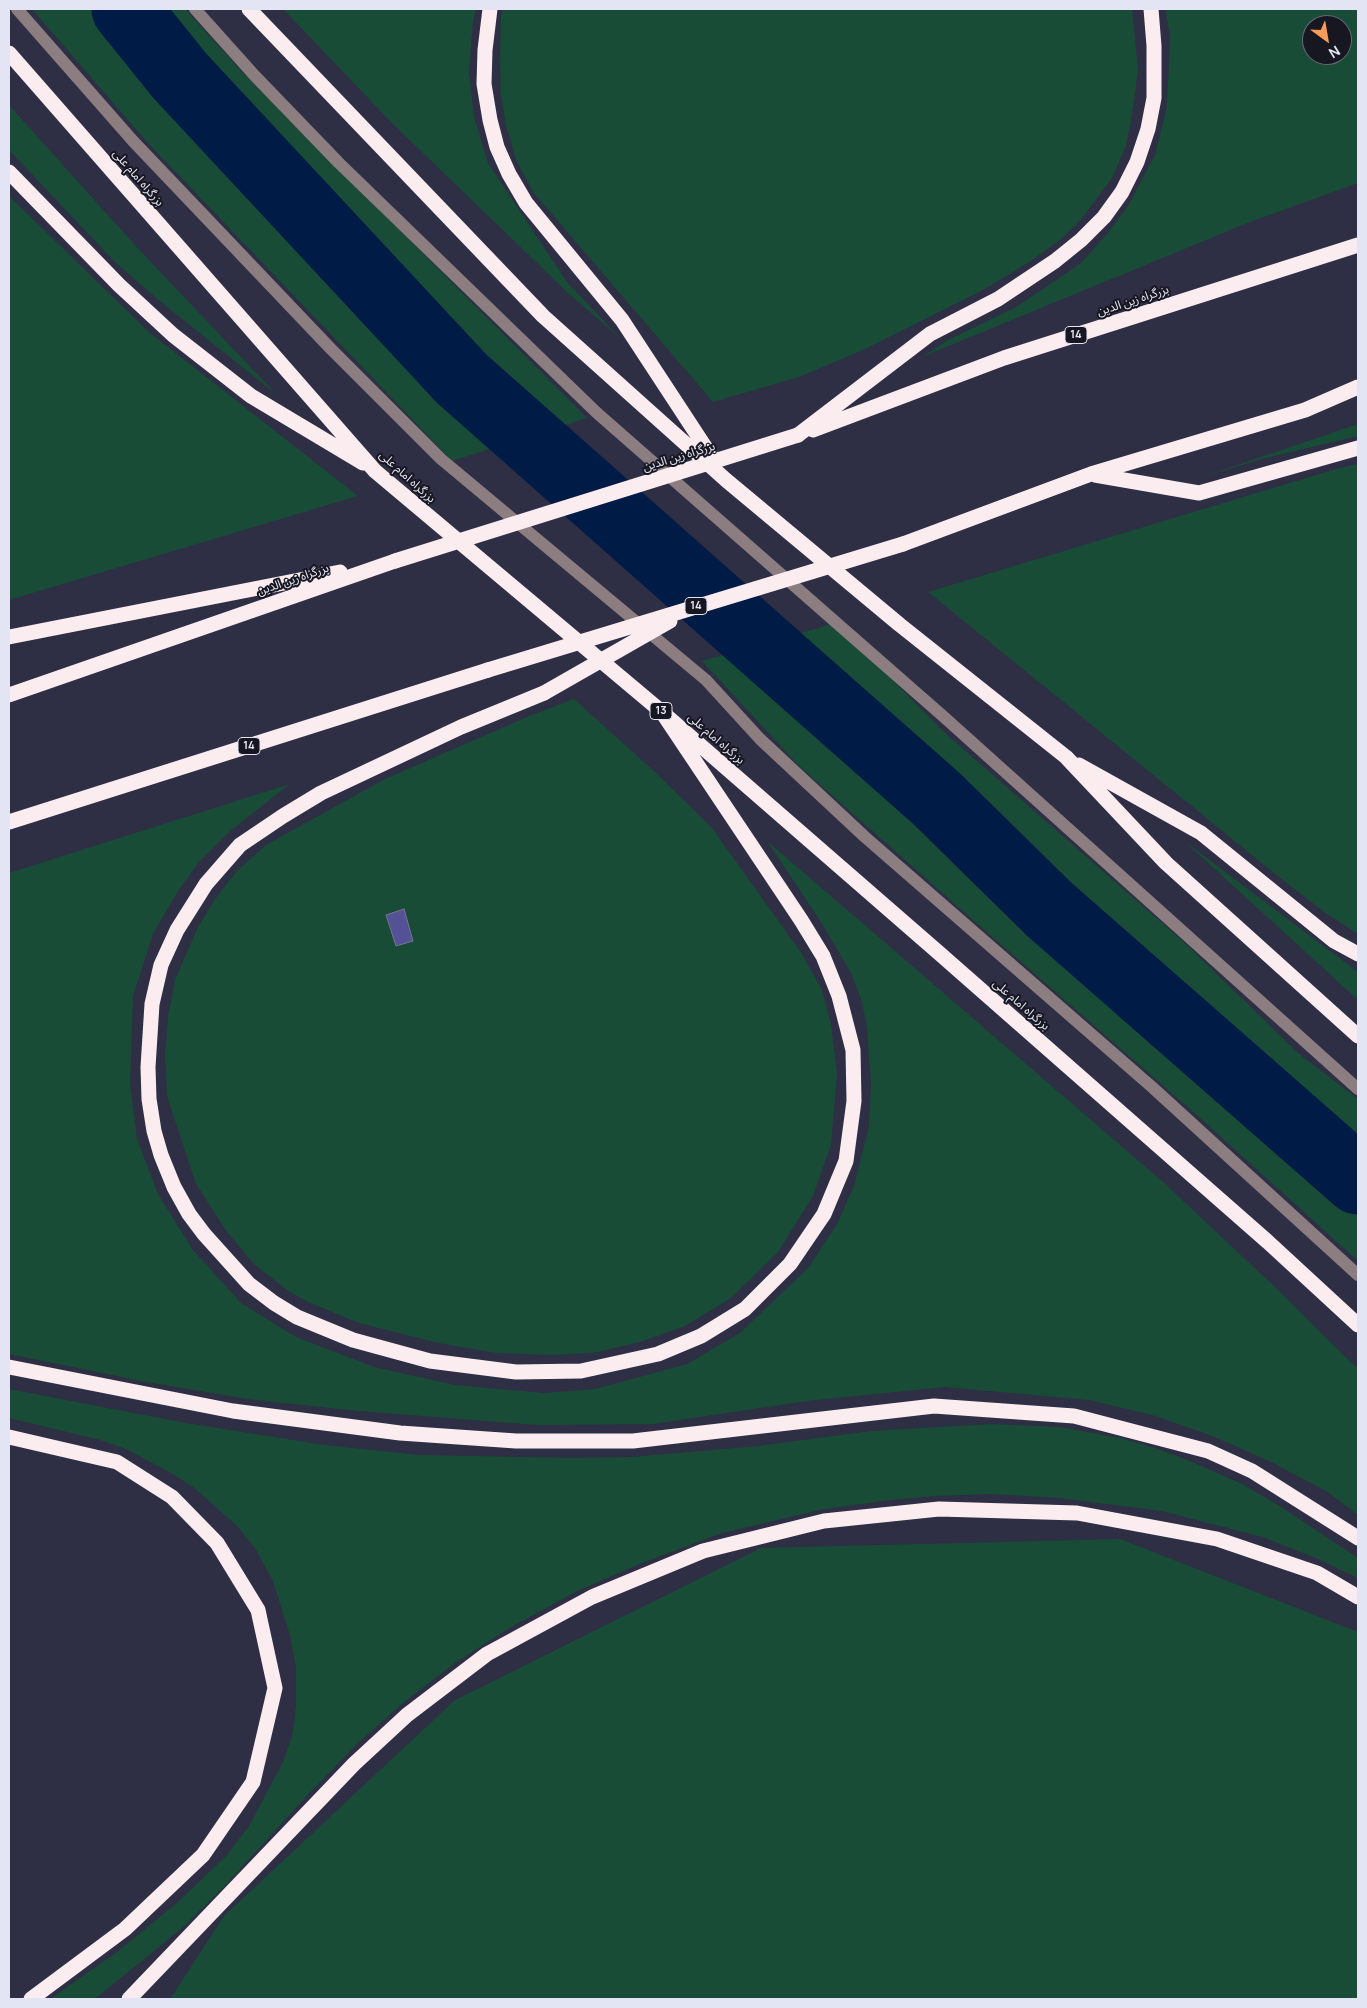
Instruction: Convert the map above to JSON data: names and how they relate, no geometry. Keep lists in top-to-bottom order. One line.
{"streets":{"highway":["بزرگراه امام علی","بزرگراه زین الدین","14","13"]},"north":"bottom right"}
